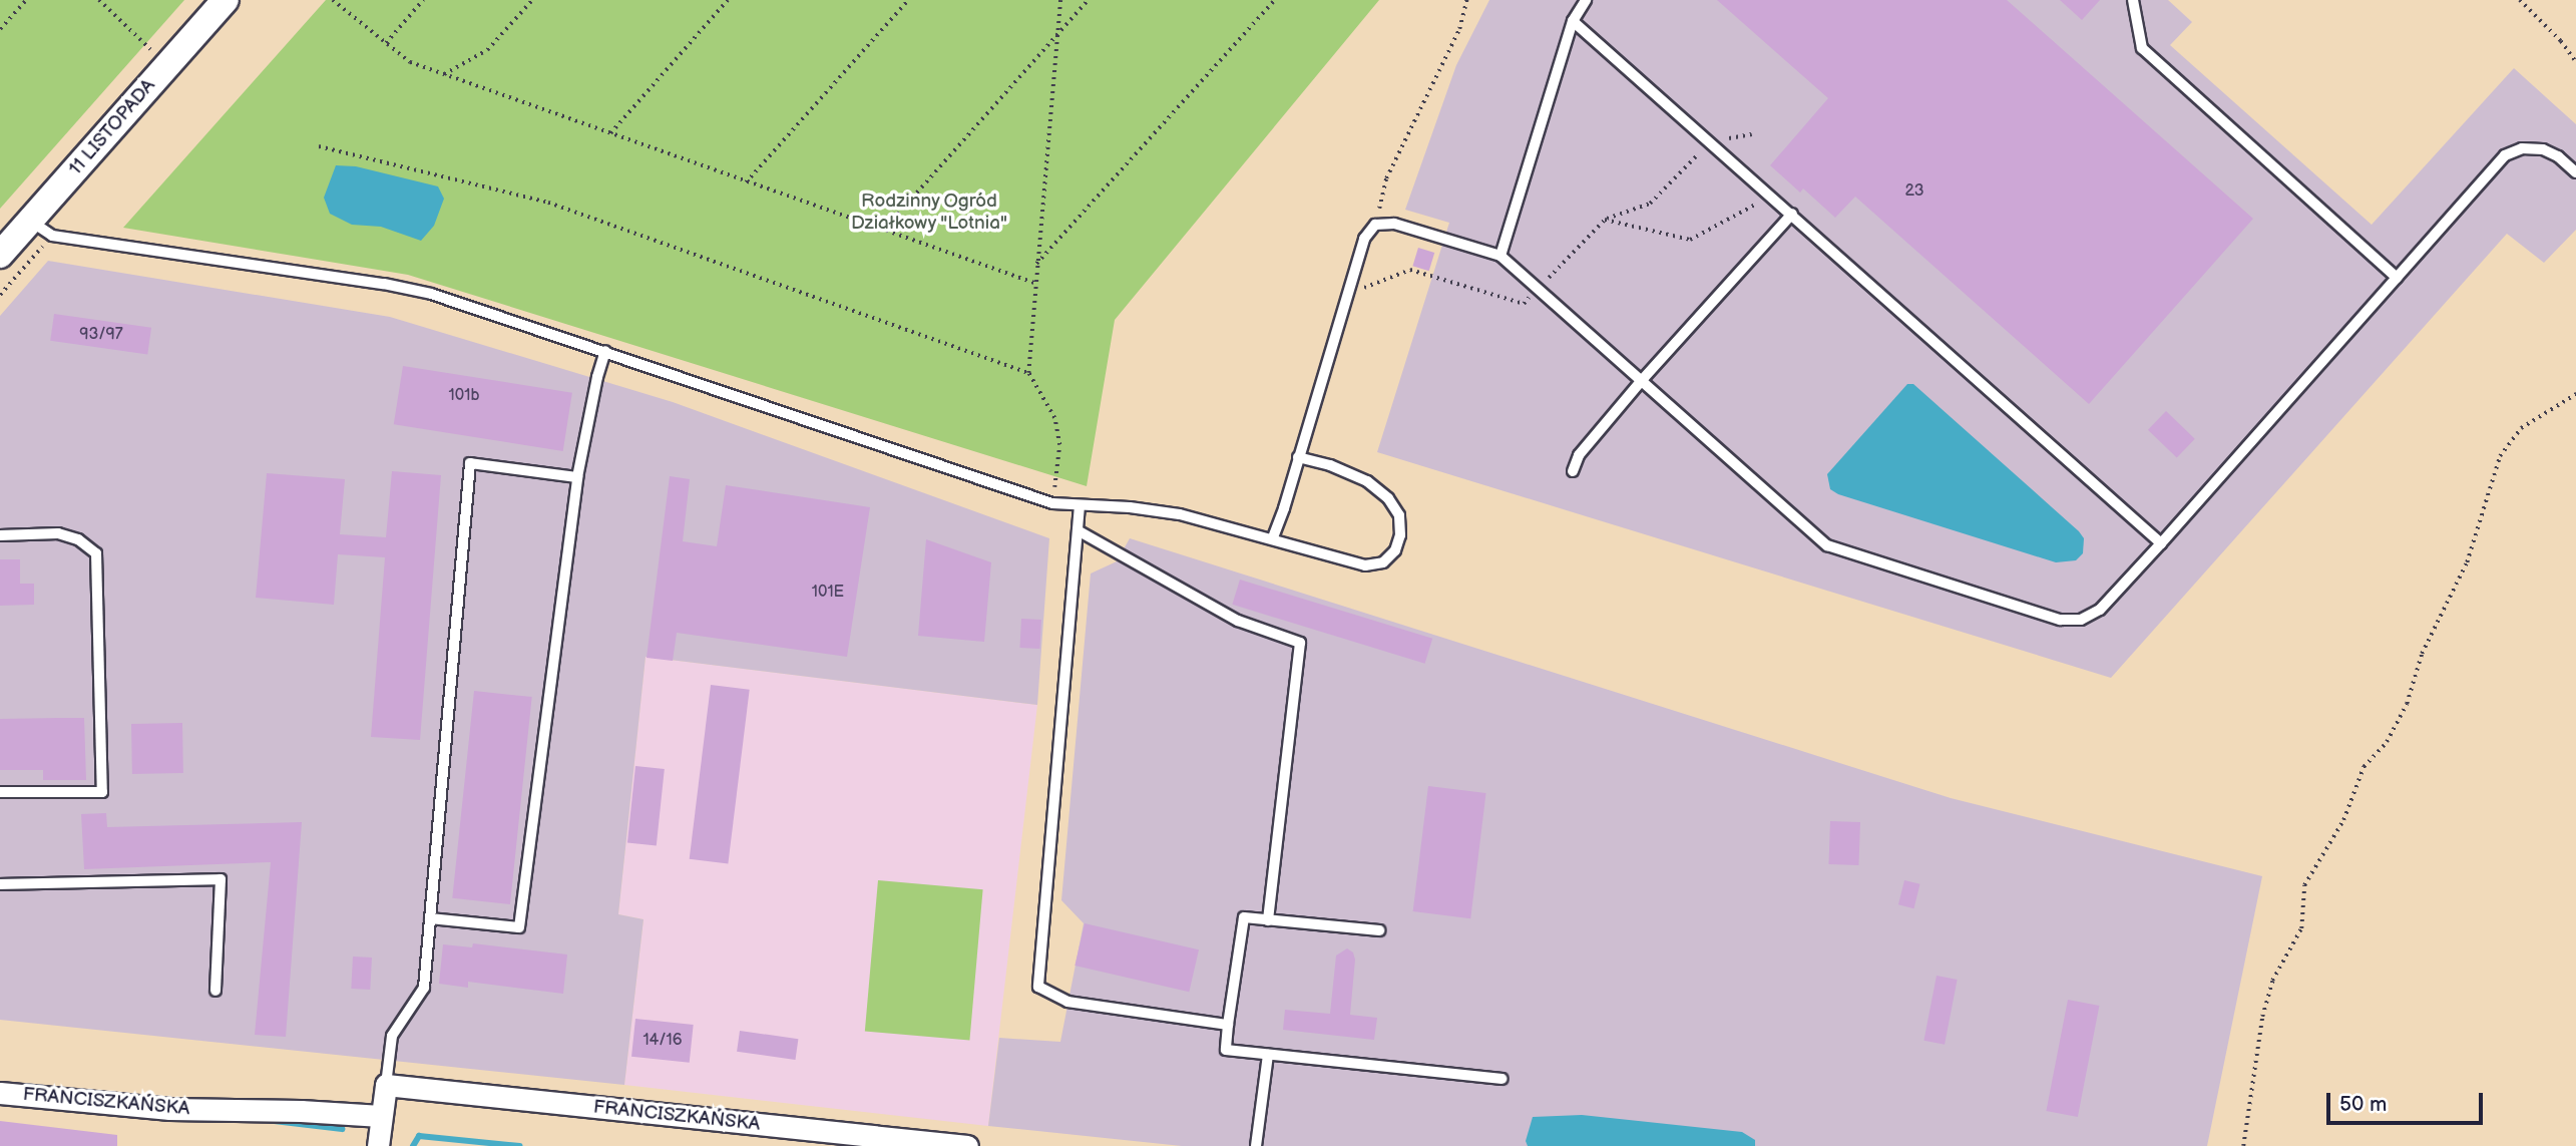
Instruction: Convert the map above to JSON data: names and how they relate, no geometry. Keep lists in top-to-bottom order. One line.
{"streets":{"street":["11 LISTOPADA","FRANCISZKAŃSKA"]},"parks":["Rodzinny Ogród Działkowy \"Lotnia\""],"house_numbers":["23","93/97","101b","101E","14/16"],"scale_bar":"50 m"}
